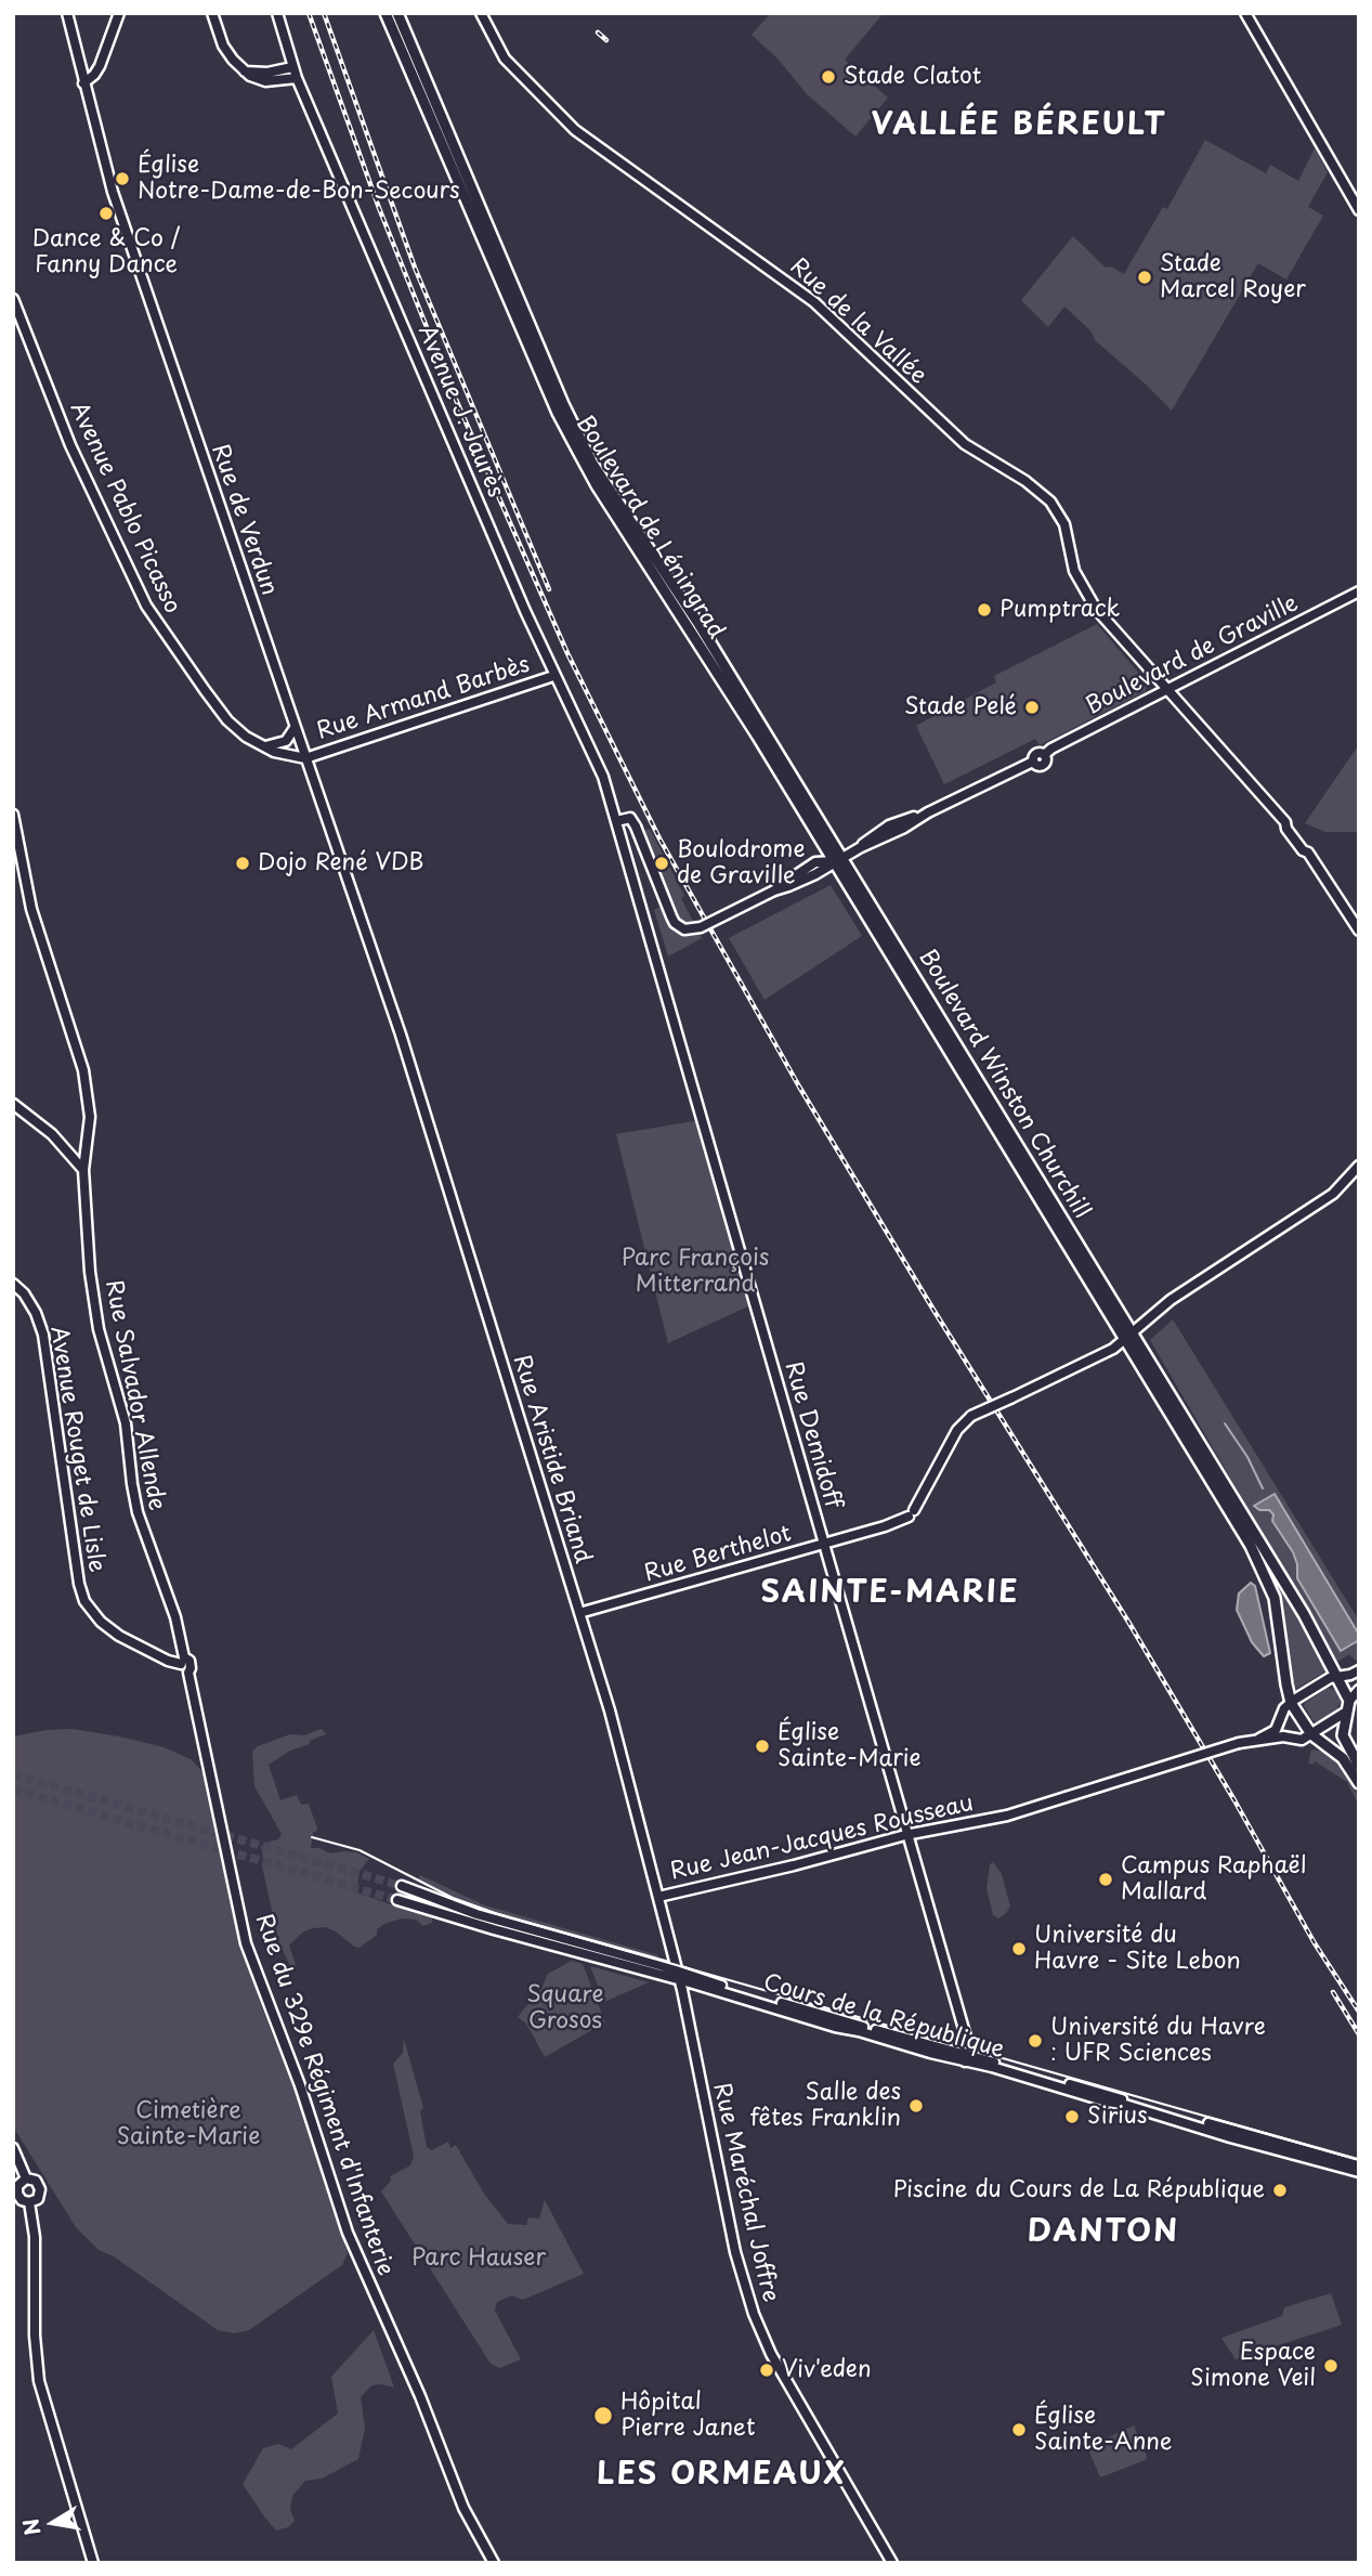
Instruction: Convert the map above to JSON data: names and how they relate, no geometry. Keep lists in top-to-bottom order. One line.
{"streets":{"main road":["Boulevard de Léningrad","Boulevard Winston Churchill"],"street":["Rue de la Vallée","Avenue J. Jaurès","Avenue Pablo Picasso","Rue de Verdun","Boulevard de Graville","Rue Armand Barbès","Rue Salvador Allende","Rue Demidoff","Avenue Rouget de Lisle","Rue Aristide Briand","Rue Berthelot","Rue Jean-Jacques Rousseau","Cours de la République","Rue du 329e Régiment d'Infanterie","Rue Maréchal Joffre"]},"crossings":[["Rue de la Vallée","Boulevard de Graville"],["Avenue J. Jaurès","Rue Armand Barbès"],["Avenue J. Jaurès","Rue Demidoff"],["Avenue Pablo Picasso","Rue de Verdun"],["Avenue Pablo Picasso","Rue Armand Barbès"],["Rue de Verdun","Rue Armand Barbès"],["Rue de Verdun","Rue Aristide Briand"],["Boulevard de Léningrad","Boulevard de Graville"],["Boulevard de Léningrad","Boulevard Winston Churchill"],["Boulevard de Graville","Boulevard Winston Churchill"],["Boulevard Winston Churchill","Rue Berthelot"],["Boulevard Winston Churchill","Rue Jean-Jacques Rousseau"],["Rue Salvador Allende","Avenue Rouget de Lisle"],["Rue Salvador Allende","Rue du 329e Régiment d'Infanterie"],["Rue Demidoff","Rue Berthelot"],["Rue Demidoff","Rue Jean-Jacques Rousseau"],["Rue Demidoff","Cours de la République"],["Avenue Rouget de Lisle","Rue du 329e Régiment d'Infanterie"],["Rue Aristide Briand","Rue Berthelot"],["Rue Aristide Briand","Rue Jean-Jacques Rousseau"],["Rue Aristide Briand","Rue Maréchal Joffre"],["Rue Jean-Jacques Rousseau","Rue Maréchal Joffre"],["Cours de la République","Rue Maréchal Joffre"]],"districts":["VALLÉE BÉREULT","SAINTE-MARIE","DANTON","LES ORMEAUX"],"parks":["Parc François Mitterrand","Square Grosos","Cimetière Sainte-Marie","Parc Hauser"],"places":["Stade Clatot","Église Notre-Dame-de-Bon-Secours","Dance & Co / Fanny Dance","Stade Marcel Royer","Pumptrack","Stade Pelé","Dojo René VDB","Boulodrome de Graville","Église Sainte-Marie","Campus Raphaël Mallard","Université du Havre - Site Lebon","Université du Havre : UFR Sciences","Salle des fêtes Franklin","Sirius","Piscine du Cours de La République","Espace Simone Veil","Viv'eden","Hôpital Pierre Janet","Église Sainte-Anne"],"north":"left"}
